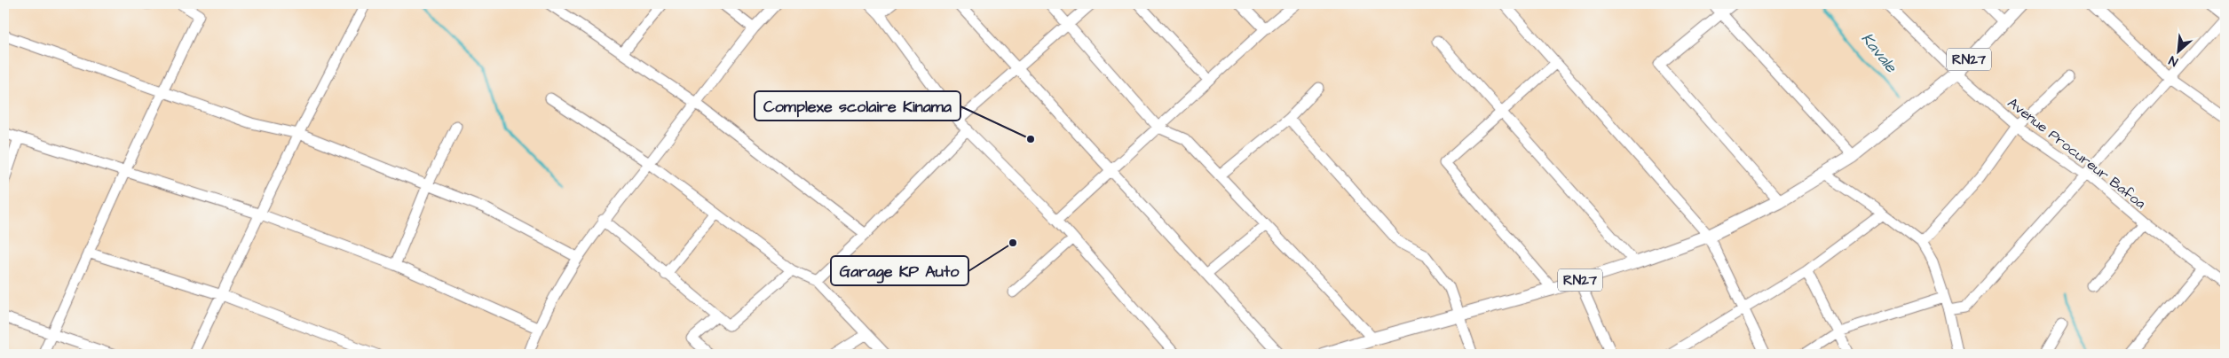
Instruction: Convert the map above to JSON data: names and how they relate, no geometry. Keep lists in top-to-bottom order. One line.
{"streets":{"main road":["RN27"],"street":["Avenue Procureur Bafoa"]},"crossings":[["RN27","Avenue Procureur Bafoa"]],"water":["Kavale"],"places":["Complexe scolaire Kinama","Garage KP Auto"],"north":"bottom left"}
